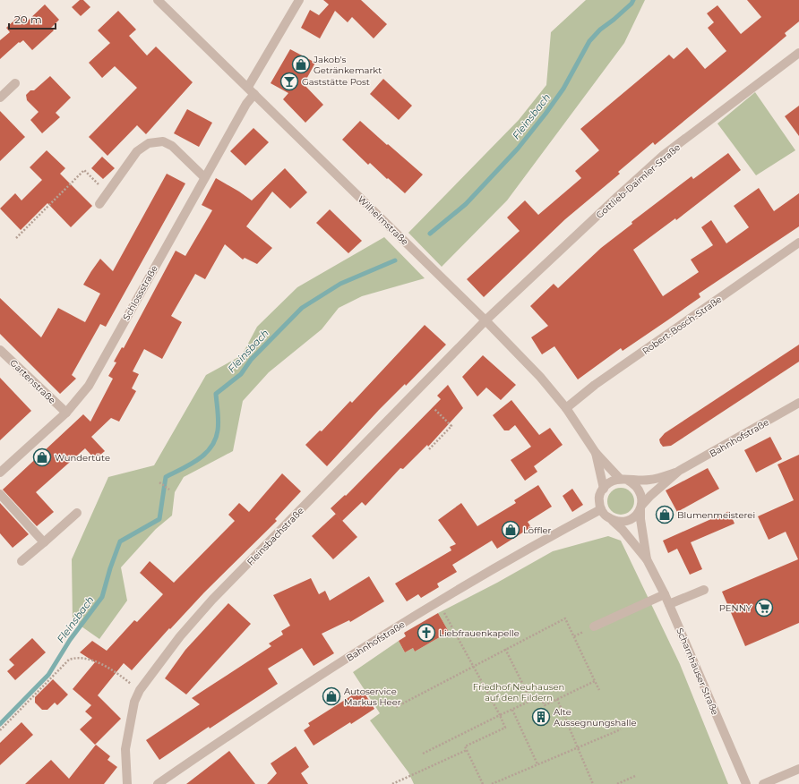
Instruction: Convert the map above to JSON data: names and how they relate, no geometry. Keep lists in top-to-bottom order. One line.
{"streets":{"street":["Gottlieb-Daimler-Straße","Wilhelmstraße","Schlossstraße","Robert-Bosch-Straße","Gartenstraße","Bahnhofstraße","Fleinsbachstraße","Scharnhäuser Straße"]},"crossings":[["Gottlieb-Daimler-Straße","Wilhelmstraße"],["Gottlieb-Daimler-Straße","Fleinsbachstraße"],["Wilhelmstraße","Schlossstraße"],["Wilhelmstraße","Robert-Bosch-Straße"],["Wilhelmstraße","Bahnhofstraße"],["Wilhelmstraße","Fleinsbachstraße"],["Wilhelmstraße","Scharnhäuser Straße"],["Schlossstraße","Gartenstraße"],["Bahnhofstraße","Scharnhäuser Straße"]],"water":["Fleinsbach"],"parks":["Friedhof Neuhausen auf den Fildern"],"places":{"shop":["Jakob's Getränkemarkt","Wundertüte","Blumenmeisterei","Löffler","Autoservice Markus Heer"],"bar":["Gaststätte Post"],"supermarket":["PENNY"],"church":["Liebfrauenkapelle"],"building":["Alte Aussegnungshalle"]},"scale_bar":"20 m"}
